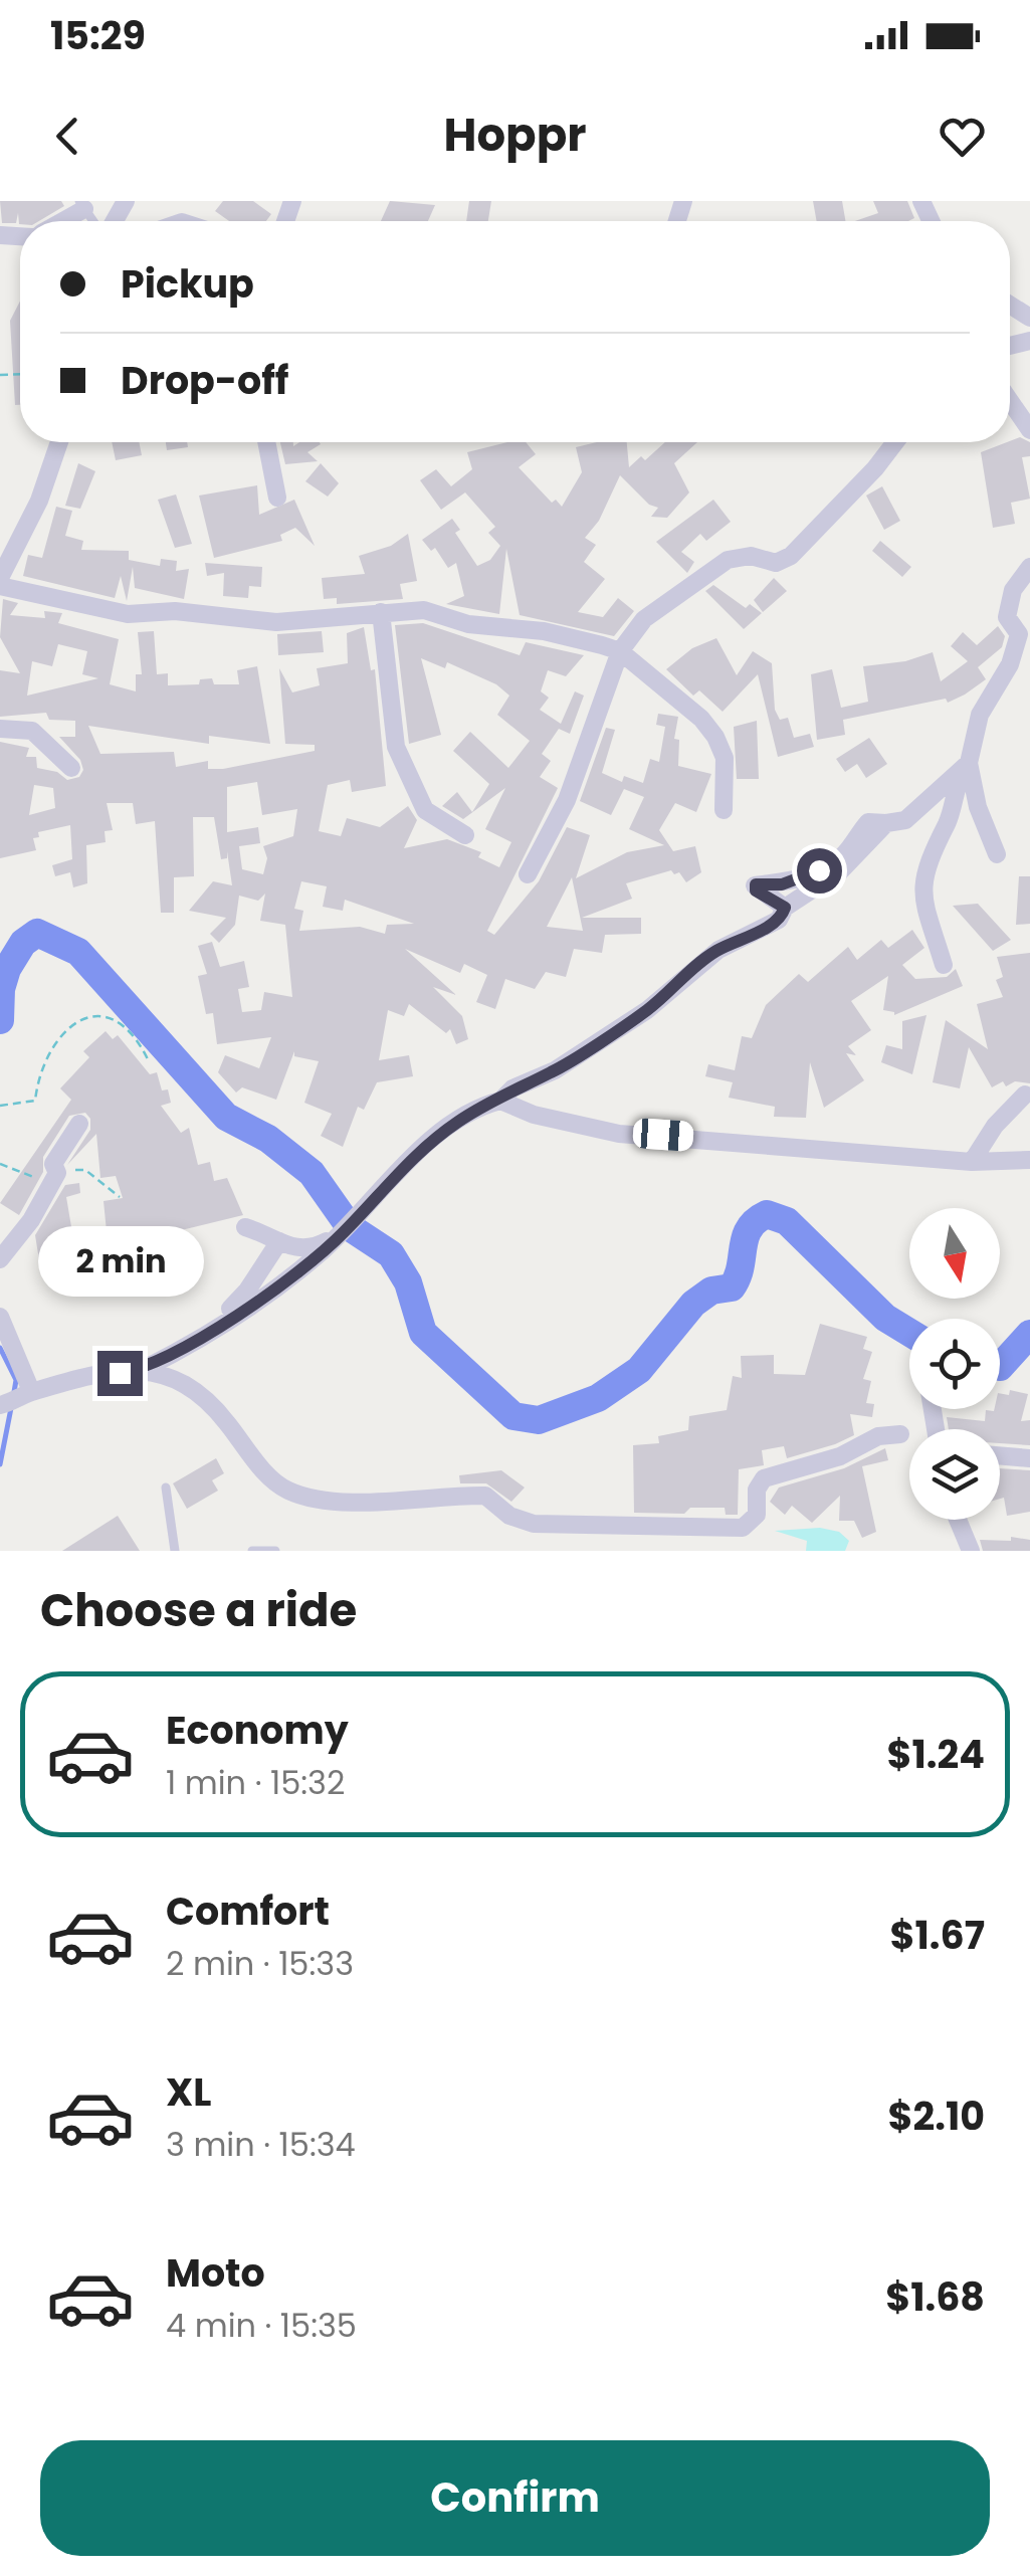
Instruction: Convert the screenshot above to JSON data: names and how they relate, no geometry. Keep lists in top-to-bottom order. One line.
{"north":"bottom","page":{"status":"15:29","header":"Hoppr","banner":["Pickup","Drop-off"],"bubble":"2 min","heading":"Choose a ride","list":[{"name":"Economy","note":"1 min · 15:32","value":"$1.24"},{"name":"Comfort","note":"2 min · 15:33","value":"$1.67"},{"name":"XL","note":"3 min · 15:34","value":"$2.10"},{"name":"Moto","note":"4 min · 15:35","value":"$1.68"}],"buttons":"Confirm"}}
